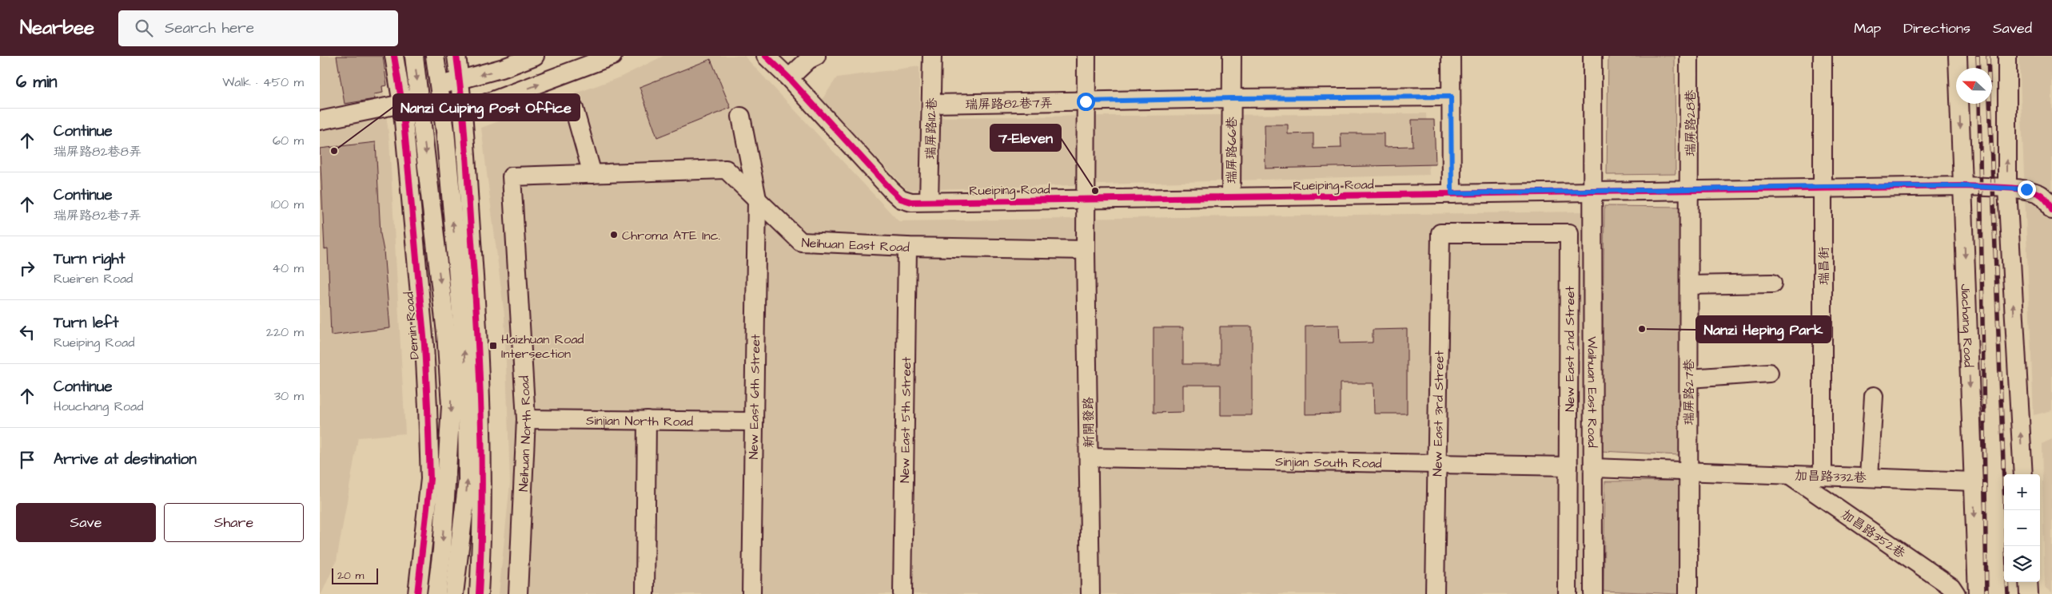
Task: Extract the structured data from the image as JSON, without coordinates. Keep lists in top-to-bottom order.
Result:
{
  "streets": {
    "street": [
      "瑞屏路82巷7弄",
      "瑞屏路28巷",
      "瑞屏路112巷",
      "瑞屏路66巷",
      "Rueiping Road",
      "Neihuan East Road",
      "瑞昌街",
      "Jiachang Road",
      "Demin Road",
      "New East 2nd Street",
      "瑞屏路27巷",
      "Waihuan East Road",
      "New East 6th Street",
      "New East 3rd Street",
      "Sinjian North Road",
      "New East 5th Street",
      "新開發路",
      "Neihuan North Road",
      "Sinjian South Road",
      "加昌路332巷",
      "加昌路352巷"
    ]
  },
  "crossings": [
    ["瑞屏路82巷7弄", "瑞屏路112巷"],
    ["瑞屏路82巷7弄", "瑞屏路66巷"],
    ["瑞屏路82巷7弄", "新開發路"],
    ["瑞屏路28巷", "Rueiping Road"],
    ["瑞屏路28巷", "瑞屏路27巷"],
    ["瑞屏路112巷", "Rueiping Road"],
    ["瑞屏路66巷", "Rueiping Road"],
    ["Rueiping Road", "瑞昌街"],
    ["Rueiping Road", "Jiachang Road"],
    ["Rueiping Road", "瑞屏路27巷"],
    ["Rueiping Road", "Waihuan East Road"],
    ["Rueiping Road", "新開發路"],
    ["Neihuan East Road", "New East 6th Street"],
    ["Neihuan East Road", "New East 5th Street"],
    ["Neihuan East Road", "新開發路"],
    ["Neihuan East Road", "Neihuan North Road"],
    ["瑞昌街", "加昌路332巷"],
    ["Jiachang Road", "加昌路332巷"],
    ["New East 2nd Street", "New East 3rd Street"],
    ["New East 2nd Street", "Sinjian South Road"],
    ["瑞屏路27巷", "加昌路332巷"],
    ["New East 6th Street", "Sinjian North Road"],
    ["New East 3rd Street", "Sinjian South Road"],
    ["Sinjian North Road", "Neihuan North Road"],
    ["新開發路", "Sinjian South Road"],
    ["加昌路332巷", "加昌路352巷"]
  ],
  "places": {
    "other": [
      "Nanzi Cuiping Post Office",
      "7-Eleven",
      "Chroma ATE Inc.",
      "Nanzi Heping Park"
    ],
    "transit": ["Haizhuan Road Intersection"]
  },
  "scale_bar": "20 m",
  "north": "left",
  "page": {
    "header": "Nearbee",
    "search": "Search here",
    "nav": ["Map", "Directions", "Saved"],
    "heading": ["6 min", "Walk · 450 m"],
    "list": [
      ["Continue", "瑞屏路82巷8弄", "60 m"],
      ["Continue", "瑞屏路82巷7弄", "100 m"],
      ["Turn right", "Rueiren Road", "40 m"],
      ["Turn left", "Rueiping Road", "220 m"],
      ["Continue", "Houchang Road", "30 m"],
      "Arrive at destination"
    ],
    "map_buttons": ["+", "−"],
    "buttons": ["Save", "Share"],
    "scale": "20 m"
  }
}
